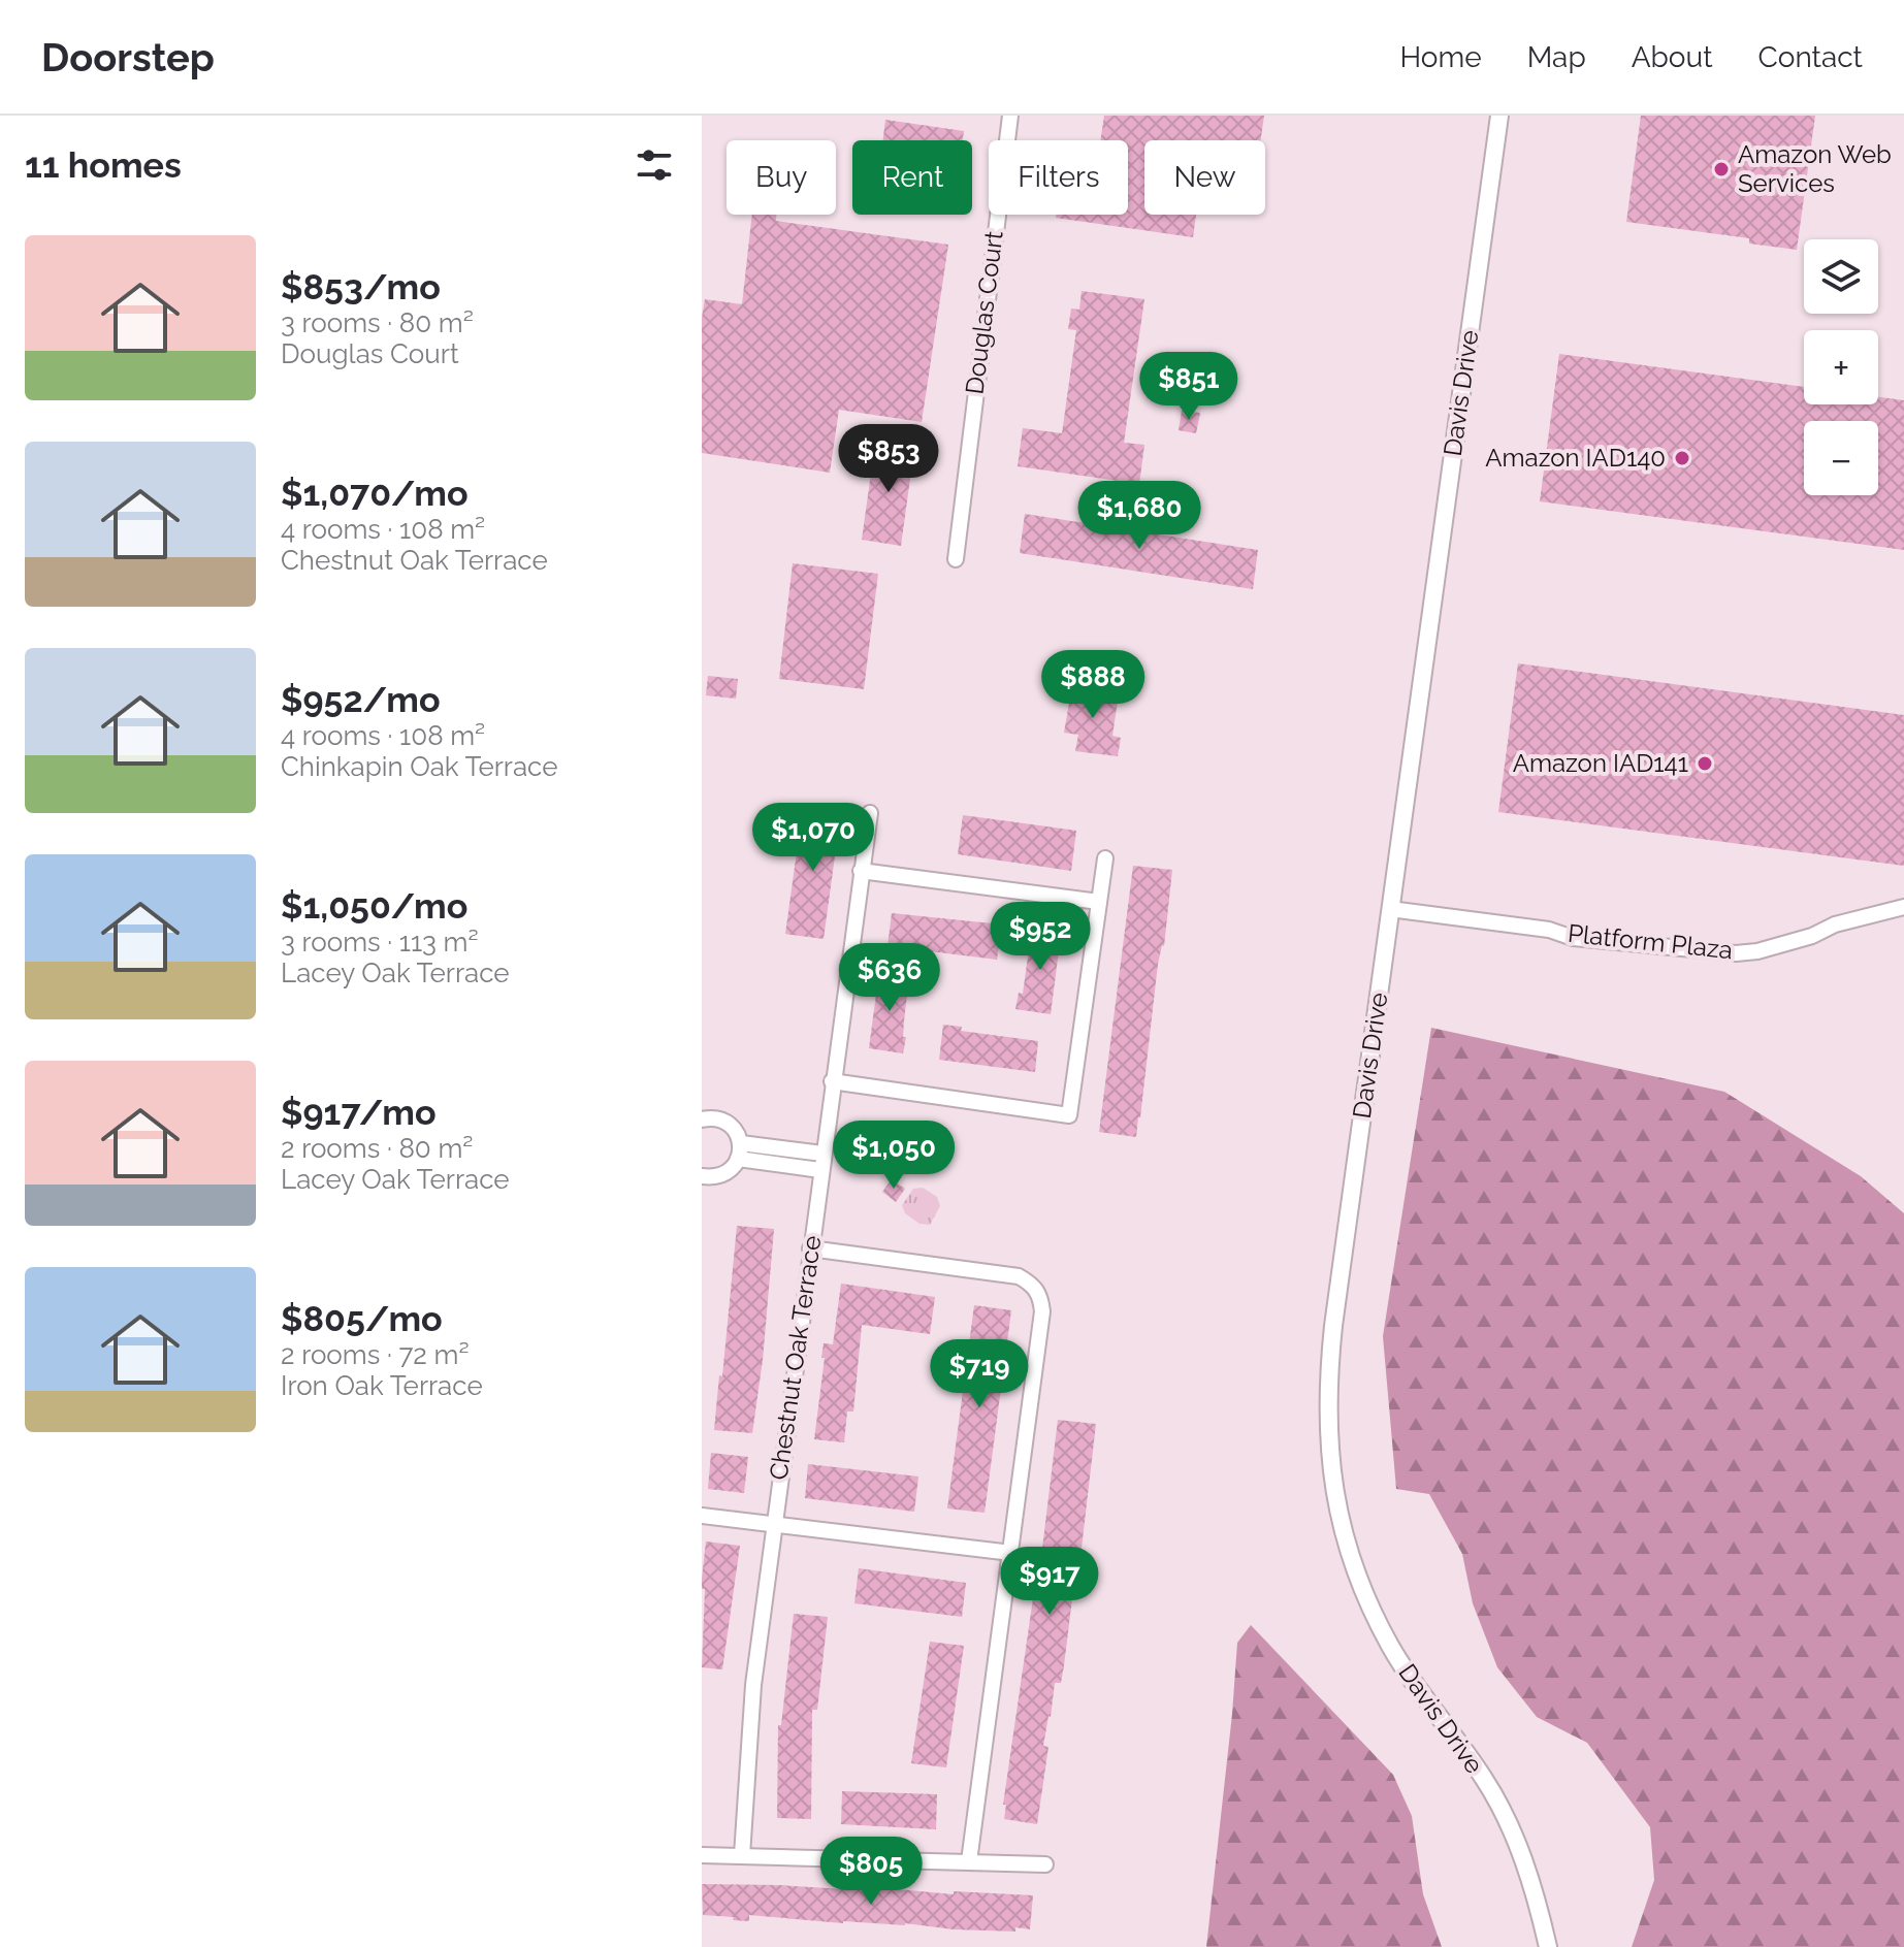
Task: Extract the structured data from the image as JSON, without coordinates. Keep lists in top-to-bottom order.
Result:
{
  "streets": {
    "street": [
      "Douglas Court",
      "Davis Drive",
      "Platform Plaza",
      "Chestnut Oak Terrace"
    ]
  },
  "crossings": [
    ["Davis Drive", "Platform Plaza"]
  ],
  "places": ["Amazon Web Services", "Amazon IAD140", "Amazon IAD141"],
  "page": {
    "header": "Doorstep",
    "nav": [
      "Home",
      "Map",
      "About",
      "Contact"
    ],
    "heading": "11 homes",
    "chip": [
      "Buy",
      "Rent",
      "Filters",
      "New"
    ],
    "list": [
      {
        "name": "$853/mo",
        "note": "3 rooms · 80 m² · Douglas Court"
      },
      {
        "name": "$1,070/mo",
        "note": "4 rooms · 108 m² · Chestnut Oak Terrace"
      },
      {
        "name": "$952/mo",
        "note": "4 rooms · 108 m² · Chinkapin Oak Terrace"
      },
      {
        "name": "$1,050/mo",
        "note": "3 rooms · 113 m² · Lacey Oak Terrace"
      },
      {
        "name": "$917/mo",
        "note": "2 rooms · 80 m² · Lacey Oak Terrace"
      },
      {
        "name": "$805/mo",
        "note": "2 rooms · 72 m² · Iron Oak Terrace"
      }
    ],
    "map_buttons": ["+", "−"],
    "price": [
      "$851",
      "$853",
      "$1,680",
      "$888",
      "$1,070",
      "$952",
      "$636",
      "$1,050",
      "$719",
      "$917",
      "$805"
    ]
  }
}
